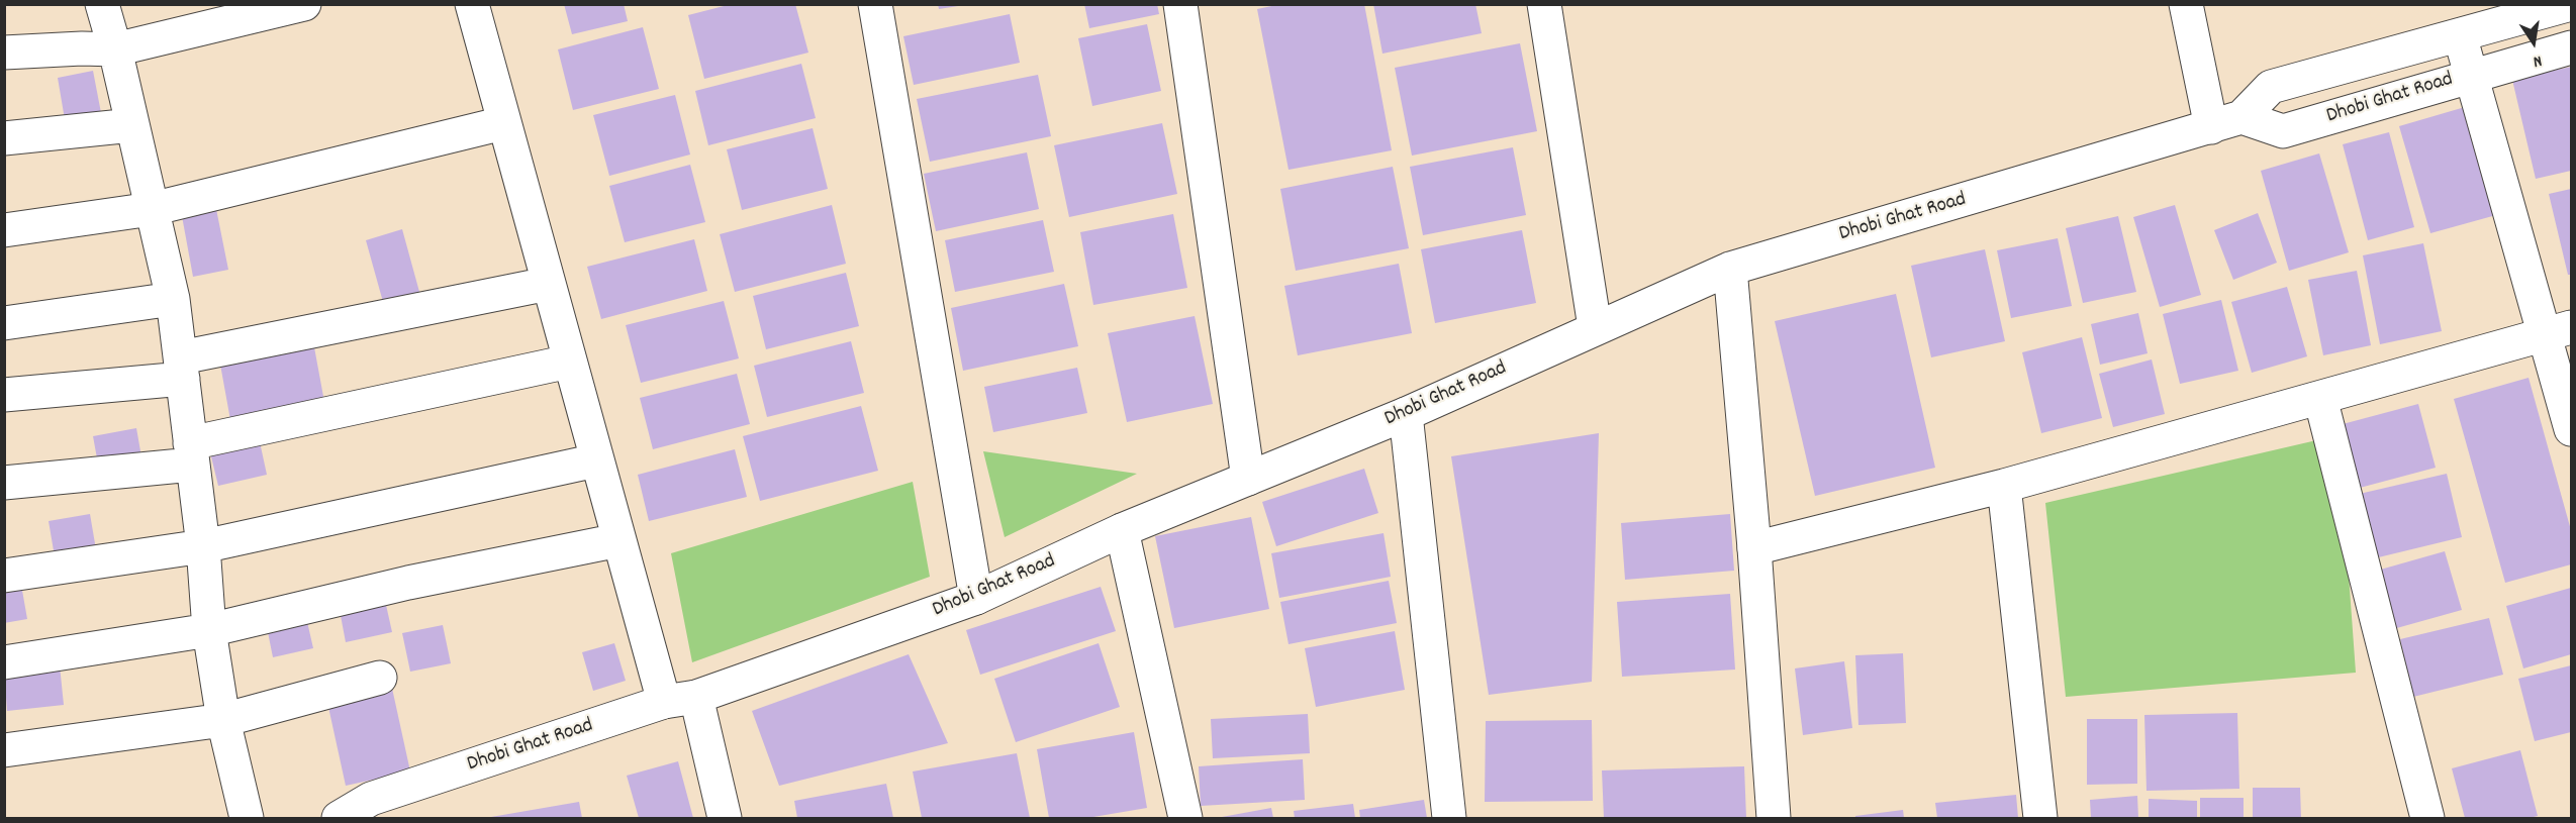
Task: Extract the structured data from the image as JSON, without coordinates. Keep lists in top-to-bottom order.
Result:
{
  "streets": {
    "street": ["Dhobi Ghat Road"]
  },
  "north": "bottom"
}
